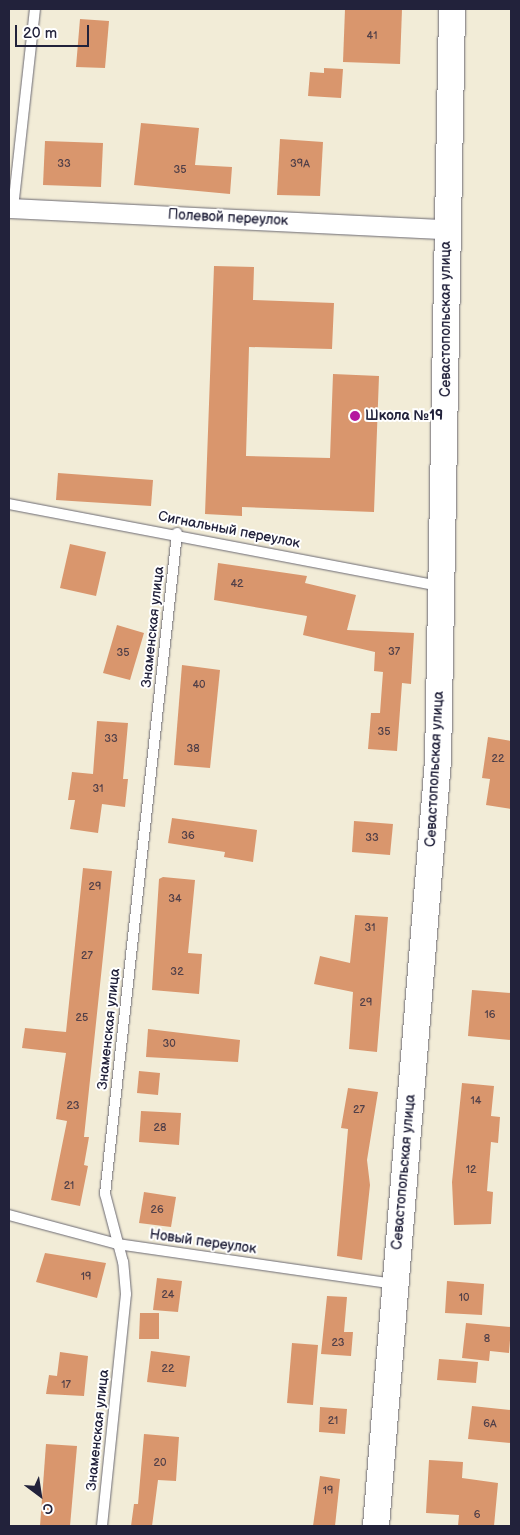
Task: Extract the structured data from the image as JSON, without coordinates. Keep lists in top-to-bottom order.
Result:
{
  "streets": {
    "street": ["Полевой переулок", "Севастопольская улица"],
    "lane": ["Сигнальный переулок", "Знаменская улица", "Новый переулок"]
  },
  "crossings": [
    ["Полевой переулок", "Севастопольская улица"],
    ["Севастопольская улица", "Сигнальный переулок"],
    ["Севастопольская улица", "Новый переулок"],
    ["Сигнальный переулок", "Знаменская улица"],
    ["Знаменская улица", "Новый переулок"]
  ],
  "places": ["Школа №19"],
  "house_numbers": [
    "41",
    "33",
    "39А",
    "35",
    "42",
    "37",
    "35",
    "40",
    "35",
    "33",
    "38",
    "22",
    "31",
    "36",
    "33",
    "29",
    "34",
    "31",
    "27",
    "32",
    "29",
    "16",
    "25",
    "30",
    "14",
    "23",
    "27",
    "28",
    "12",
    "21",
    "26",
    "19",
    "24",
    "10",
    "8",
    "23",
    "22",
    "17",
    "21",
    "6А",
    "20",
    "19",
    "6"
  ],
  "scale_bar": "20 m",
  "north": "bottom right"
}
